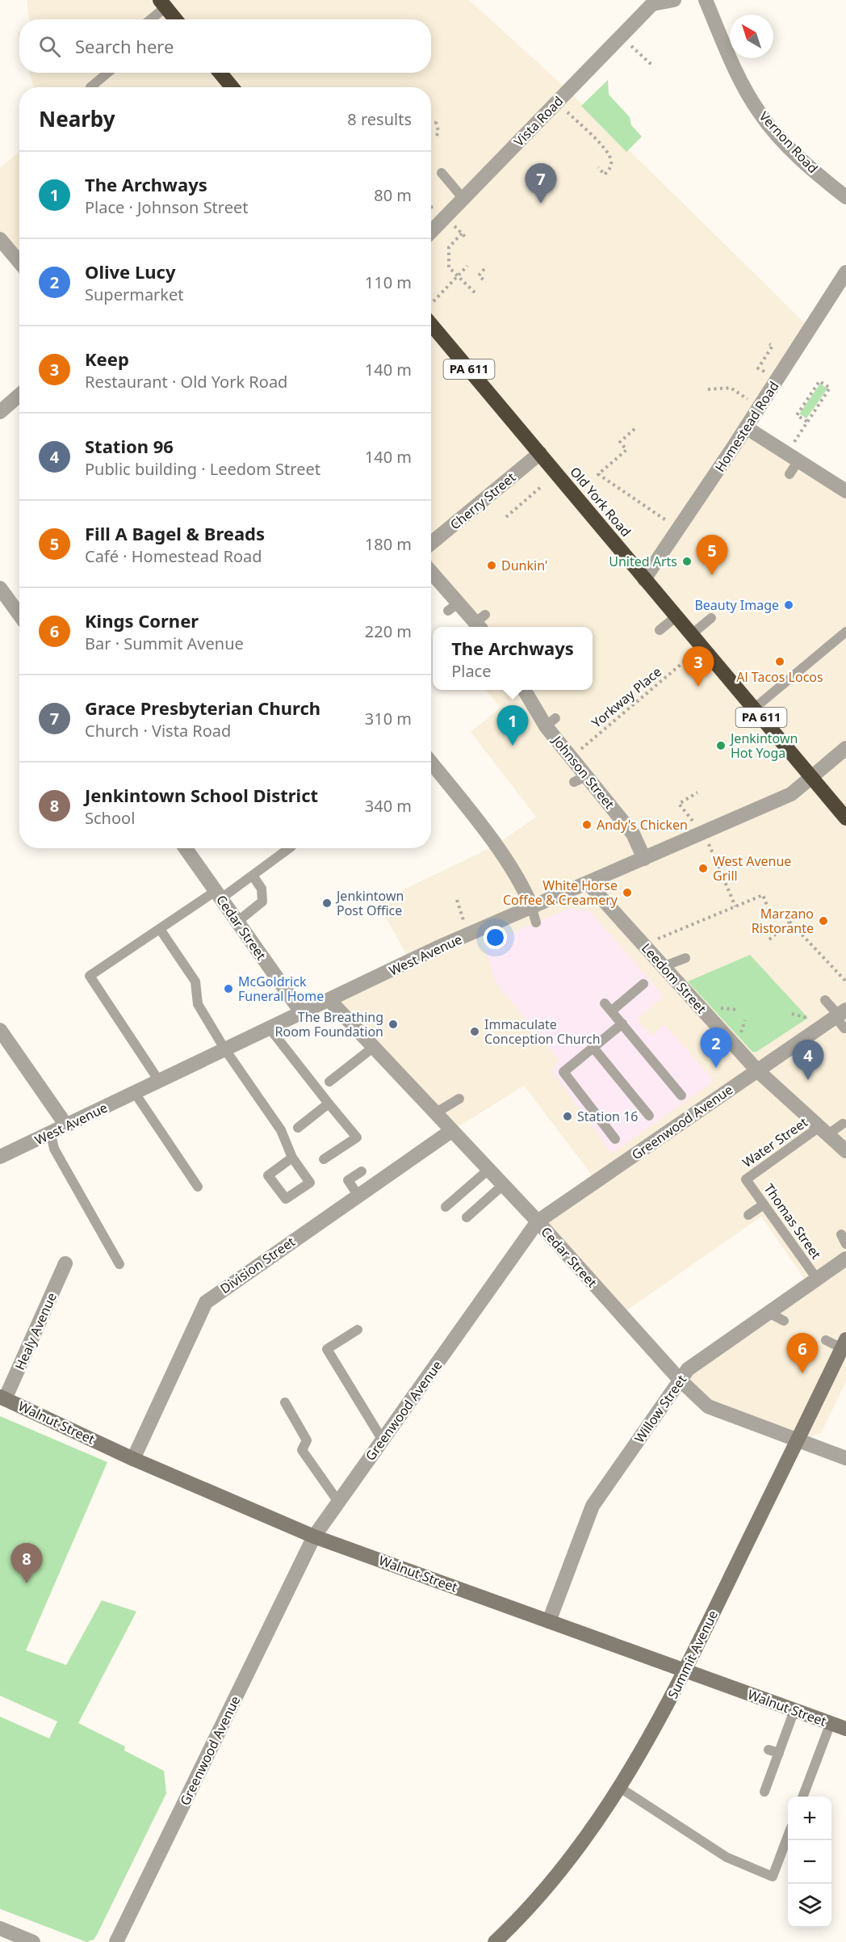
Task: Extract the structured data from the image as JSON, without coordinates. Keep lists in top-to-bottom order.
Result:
{
  "streets": {
    "highway": ["PA 611", "Old York Road"],
    "street": [
      "Vista Road",
      "Vernon Road",
      "Homestead Road",
      "Cherry Street",
      "Johnson Street",
      "Cedar Street",
      "West Avenue",
      "Leedom Street",
      "Greenwood Avenue",
      "Division Street",
      "Healy Avenue",
      "Willow Street",
      "Walnut Street",
      "Summit Avenue"
    ],
    "lane": ["Water Street", "Thomas Street"],
    "path": ["Yorkway Place"]
  },
  "crossings": [
    ["Homestead Road", "Old York Road"],
    ["Cherry Street", "Old York Road"],
    ["Old York Road", "West Avenue"],
    ["Johnson Street", "West Avenue"],
    ["Cedar Street", "West Avenue"],
    ["Cedar Street", "Greenwood Avenue"],
    ["Cedar Street", "Division Street"],
    ["Cedar Street", "Willow Street"],
    ["Cedar Street", "Summit Avenue"],
    ["West Avenue", "Leedom Street"],
    ["Leedom Street", "Greenwood Avenue"],
    ["Leedom Street", "Water Street"],
    ["Greenwood Avenue", "Walnut Street"],
    ["Water Street", "Thomas Street"],
    ["Thomas Street", "Willow Street"],
    ["Division Street", "Walnut Street"],
    ["Healy Avenue", "Walnut Street"],
    ["Willow Street", "Walnut Street"],
    ["Walnut Street", "Summit Avenue"]
  ],
  "places": [
    "United Arts",
    "Dunkin'",
    "Beauty Image",
    "Al Tacos Locos",
    "Jenkintown Hot Yoga",
    "Andy's Chicken",
    "West Avenue Grill",
    "White Horse Coffee & Creamery",
    "Jenkintown Post Office",
    "Marzano Ristorante",
    "McGoldrick Funeral Home",
    "The Breathing Room Foundation",
    "Immaculate Conception Church",
    "Station 16"
  ],
  "north": "top left",
  "page": {
    "search": "Search here",
    "heading": ["Nearby", "8 results"],
    "list": [
      {
        "mark": "1",
        "name": "The Archways",
        "note": "Place · Johnson Street",
        "value": "80 m"
      },
      {
        "mark": "2",
        "name": "Olive Lucy",
        "note": "Supermarket",
        "value": "110 m"
      },
      {
        "mark": "3",
        "name": "Keep",
        "note": "Restaurant · Old York Road",
        "value": "140 m"
      },
      {
        "mark": "4",
        "name": "Station 96",
        "note": "Public building · Leedom Street",
        "value": "140 m"
      },
      {
        "mark": "5",
        "name": "Fill A Bagel & Breads",
        "note": "Café · Homestead Road",
        "value": "180 m"
      },
      {
        "mark": "6",
        "name": "Kings Corner",
        "note": "Bar · Summit Avenue",
        "value": "220 m"
      },
      {
        "mark": "7",
        "name": "Grace Presbyterian Church",
        "note": "Church · Vista Road",
        "value": "310 m"
      },
      {
        "mark": "8",
        "name": "Jenkintown School District",
        "note": "School",
        "value": "340 m"
      }
    ],
    "pins": [
      "7",
      "5",
      "3",
      "1",
      "2",
      "4",
      "6",
      "8"
    ],
    "popup": ["The Archways", "Place"],
    "map_buttons": ["+", "−"]
  }
}
